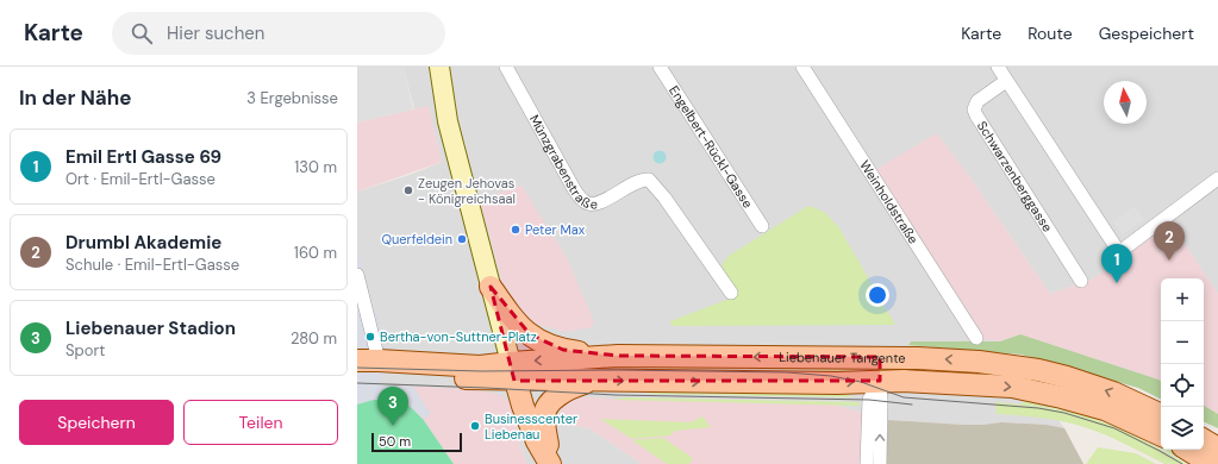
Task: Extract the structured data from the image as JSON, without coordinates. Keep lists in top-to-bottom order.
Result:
{
  "streets": {
    "main road": ["Liebenauer Tangente"],
    "street": [
      "Engelbert-Rückl-Gasse",
      "Münzgrabenstraße",
      "Schwarzenberggasse",
      "Weinholdstraße"
    ]
  },
  "places": [
    "Zeugen Jehovas - Königreichsaal",
    "Peter Max",
    "Querfeldein",
    "Bertha-von-Suttner-Platz",
    "Businesscenter Liebenau"
  ],
  "scale_bar": "50 m",
  "north": "top",
  "page": {
    "header": "Karte",
    "search": "Hier suchen",
    "nav": ["Karte", "Route", "Gespeichert"],
    "heading": ["In der Nähe", "3 Ergebnisse"],
    "list": [
      {
        "mark": "1",
        "name": "Emil Ertl Gasse 69",
        "note": "Ort · Emil-Ertl-Gasse",
        "value": "130 m"
      },
      {
        "mark": "2",
        "name": "Drumbl Akademie",
        "note": "Schule · Emil-Ertl-Gasse",
        "value": "160 m"
      },
      {
        "mark": "3",
        "name": "Liebenauer Stadion",
        "note": "Sport",
        "value": "280 m"
      }
    ],
    "pins": ["2", "1", "3"],
    "map_buttons": ["+", "−"],
    "buttons": ["Speichern", "Teilen"],
    "scale": "50 m"
  }
}
